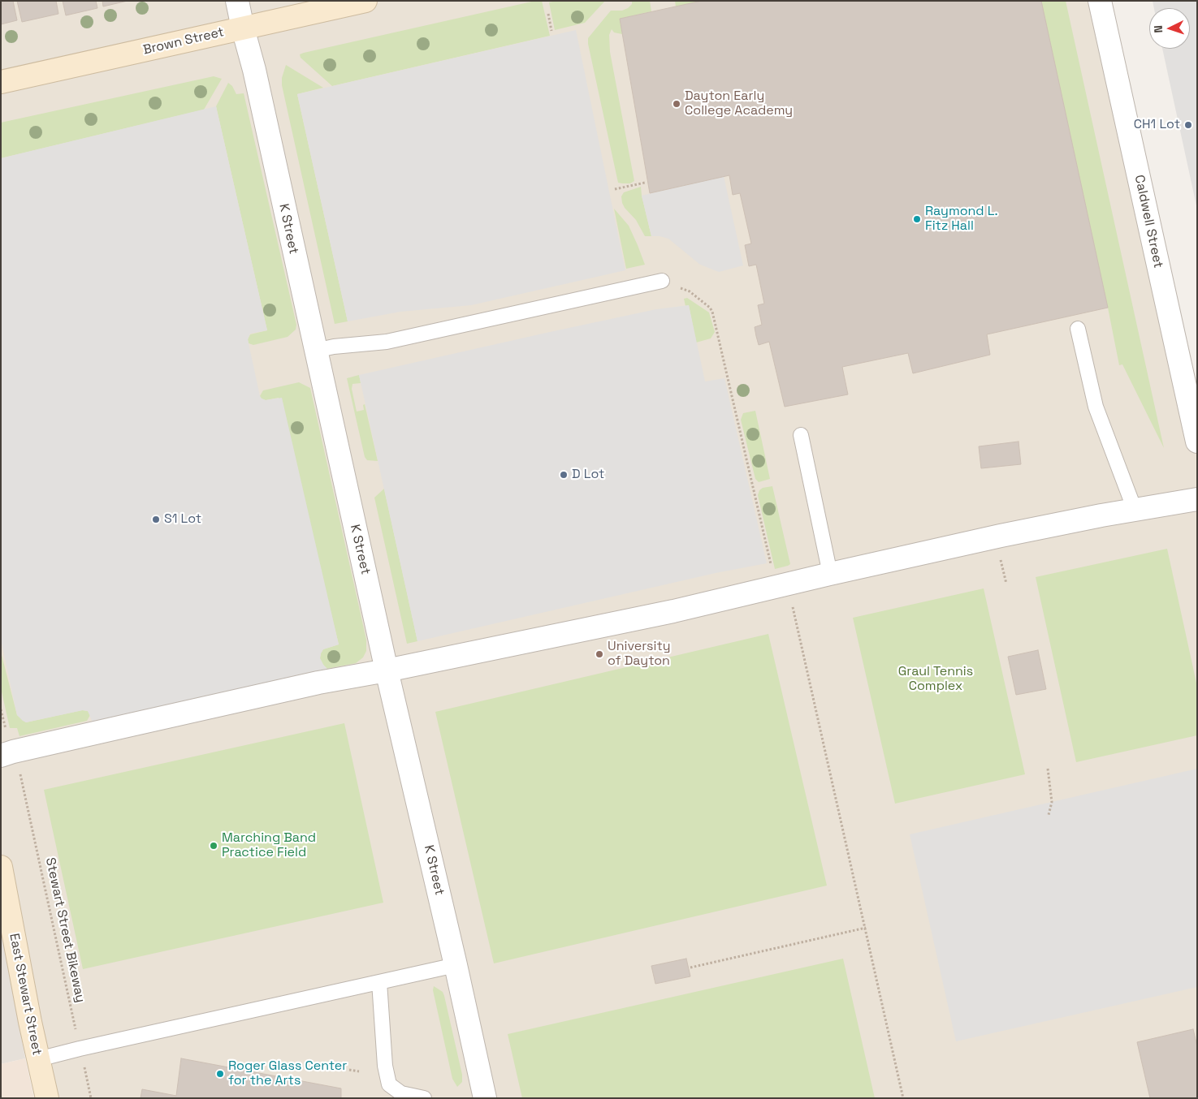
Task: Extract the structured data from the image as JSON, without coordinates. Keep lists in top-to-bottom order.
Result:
{
  "streets": {
    "street": [
      "Brown Street",
      "Caldwell Street",
      "K Street",
      "East Stewart Street"
    ],
    "path": ["Stewart Street Bikeway"]
  },
  "crossings": [
    ["Brown Street", "K Street"]
  ],
  "parks": ["Graul Tennis Complex"],
  "places": [
    "Dayton Early College Academy",
    "CH1 Lot",
    "Raymond L. Fitz Hall",
    "D Lot",
    "S1 Lot",
    "University of Dayton",
    "Marching Band Practice Field",
    "Roger Glass Center for the Arts"
  ],
  "north": "left"
}
